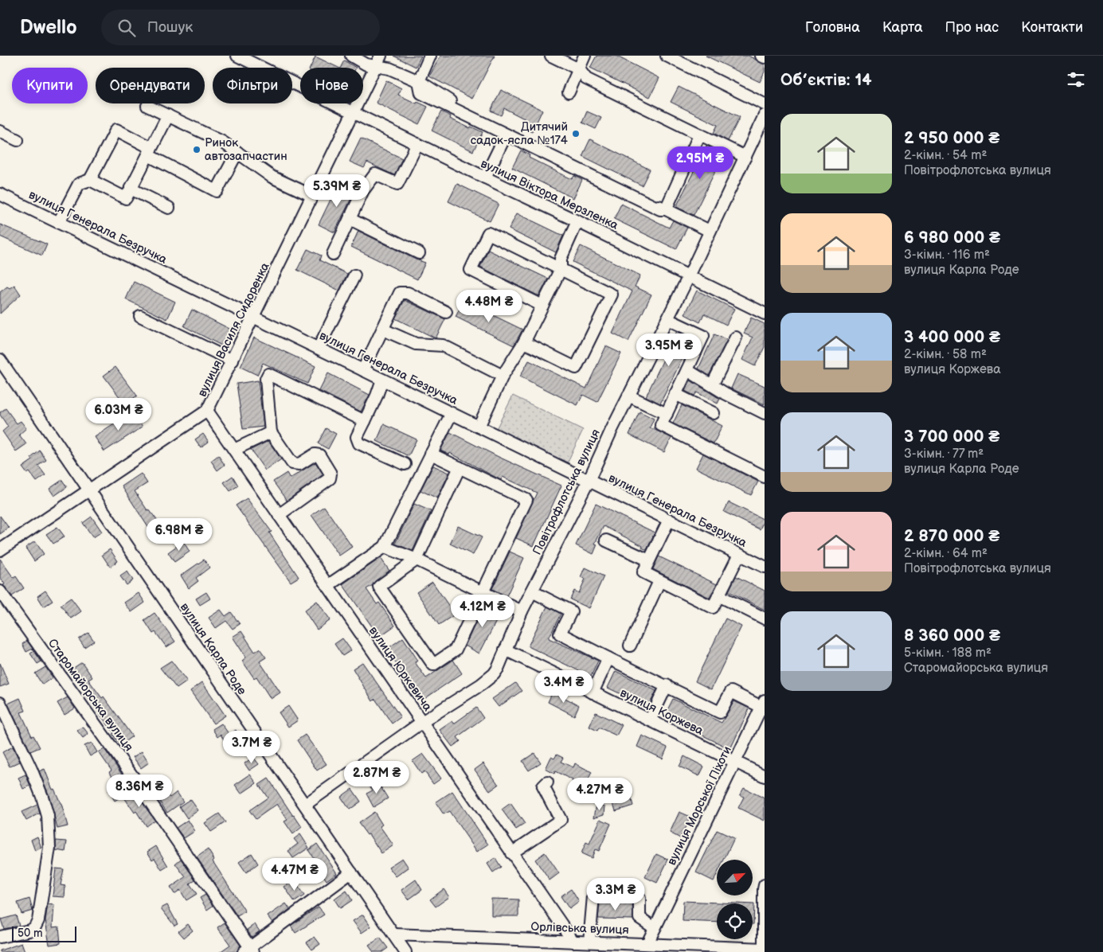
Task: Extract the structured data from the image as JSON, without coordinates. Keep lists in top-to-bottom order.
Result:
{
  "streets": {
    "street": [
      "вулиця Віктора Мерзленка",
      "вулиця Генерала Безручка",
      "вулиця Василя Сидоренка",
      "Повітрофлотська вулиця",
      "вулиця Карла Роде",
      "вулиця Юркевича",
      "Старомайорська вулиця",
      "вулиця Коржева",
      "вулиця Морської Піхоти",
      "Орлівська вулиця"
    ]
  },
  "crossings": [
    ["вулиця Віктора Мерзленка", "вулиця Василя Сидоренка"],
    ["вулиця Віктора Мерзленка", "Повітрофлотська вулиця"],
    ["вулиця Генерала Безручка", "вулиця Василя Сидоренка"],
    ["вулиця Генерала Безручка", "Повітрофлотська вулиця"],
    ["вулиця Василя Сидоренка", "вулиця Карла Роде"],
    ["вулиця Василя Сидоренка", "вулиця Юркевича"],
    ["Повітрофлотська вулиця", "вулиця Карла Роде"],
    ["Повітрофлотська вулиця", "вулиця Юркевича"],
    ["Повітрофлотська вулиця", "вулиця Коржева"],
    ["вулиця Карла Роде", "Орлівська вулиця"],
    ["вулиця Юркевича", "Орлівська вулиця"],
    ["вулиця Коржева", "вулиця Морської Піхоти"],
    ["вулиця Морської Піхоти", "Орлівська вулиця"]
  ],
  "places": ["Дитячий садок-ясла №174", "Ринок автозапчастин"],
  "scale_bar": "50 m",
  "north": "top right",
  "page": {
    "header": "Dwello",
    "search": "Пошук",
    "nav": [
      "Головна",
      "Карта",
      "Про нас",
      "Контакти"
    ],
    "heading": "Об’єктів: 14",
    "chip": [
      "Купити",
      "Орендувати",
      "Фільтри",
      "Нове"
    ],
    "list": [
      {
        "name": "2 950 000 ₴",
        "note": "2-кімн. · 54 m² · Повітрофлотська вулиця"
      },
      {
        "name": "6 980 000 ₴",
        "note": "3-кімн. · 116 m² · вулиця Карла Роде"
      },
      {
        "name": "3 400 000 ₴",
        "note": "2-кімн. · 58 m² · вулиця Коржева"
      },
      {
        "name": "3 700 000 ₴",
        "note": "3-кімн. · 77 m² · вулиця Карла Роде"
      },
      {
        "name": "2 870 000 ₴",
        "note": "2-кімн. · 64 m² · Повітрофлотська вулиця"
      },
      {
        "name": "8 360 000 ₴",
        "note": "5-кімн. · 188 m² · Старомайорська вулиця"
      }
    ],
    "price": [
      "2.95M ₴",
      "5.39M ₴",
      "4.48M ₴",
      "3.95M ₴",
      "6.03M ₴",
      "6.98M ₴",
      "4.12M ₴",
      "3.4M ₴",
      "3.7M ₴",
      "2.87M ₴",
      "8.36M ₴",
      "4.27M ₴",
      "4.47M ₴",
      "3.3M ₴"
    ],
    "scale": "50 m"
  }
}
